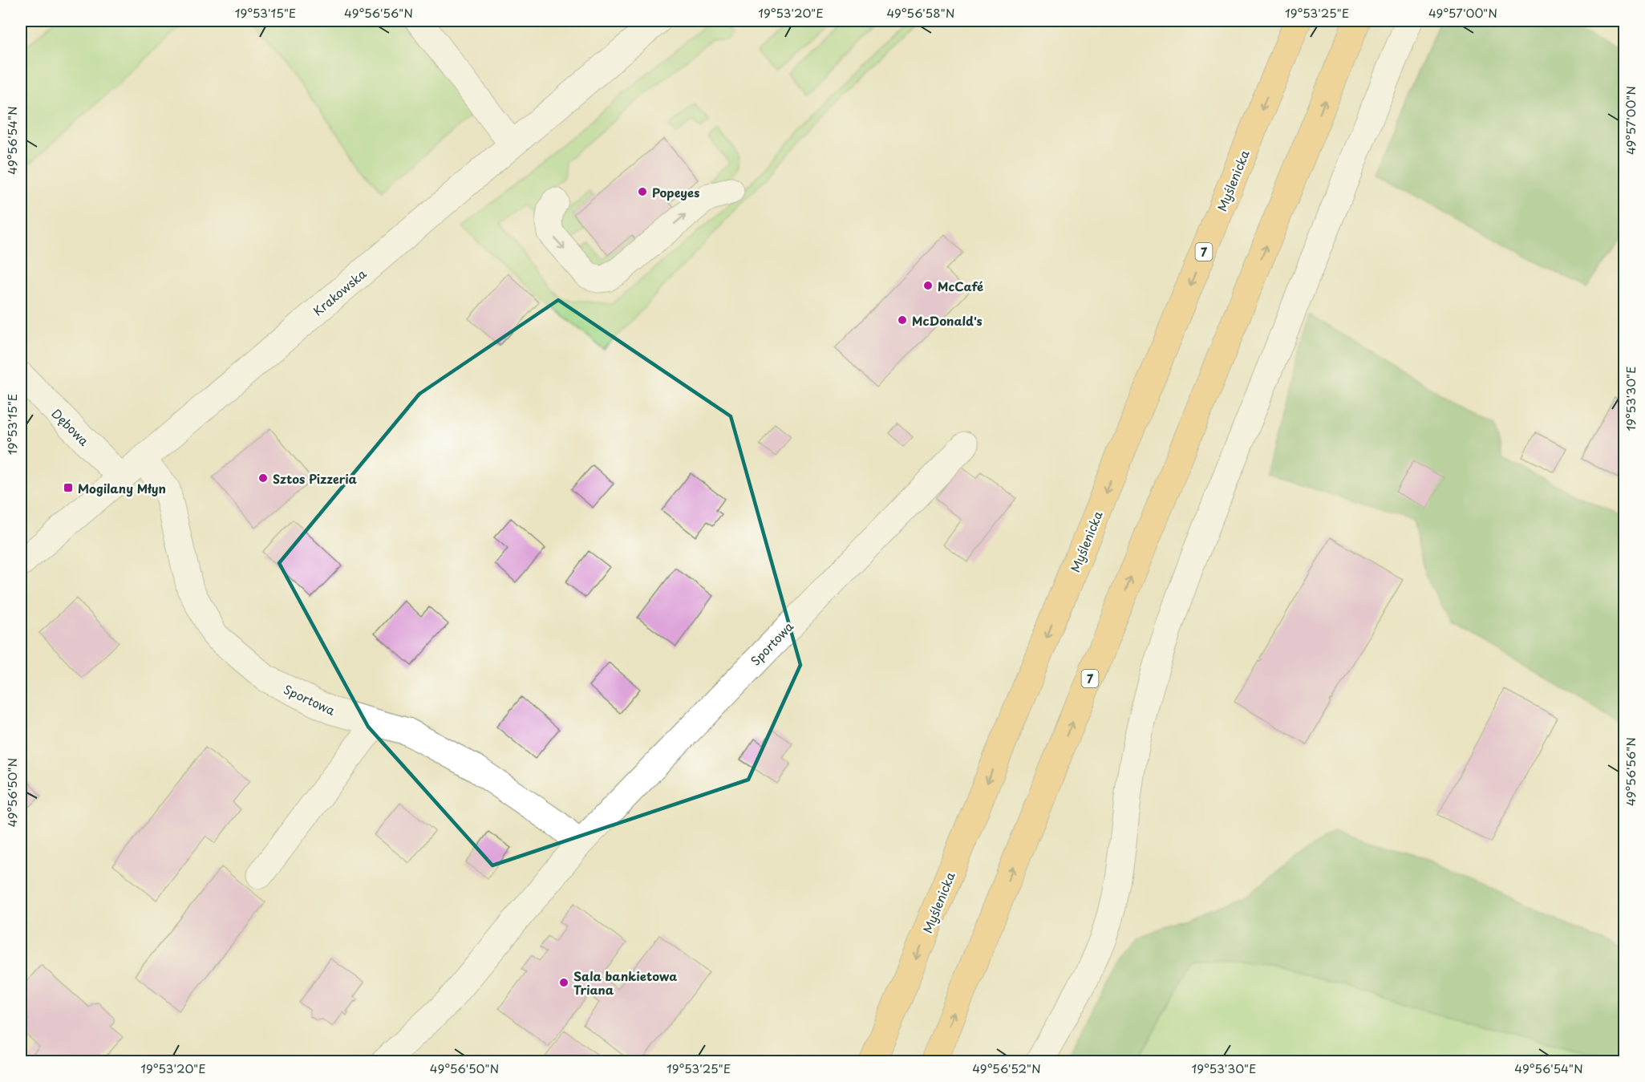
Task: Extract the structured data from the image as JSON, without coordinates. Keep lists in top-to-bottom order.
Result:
{
  "streets": {
    "highway": ["Myślenicka", "7"],
    "street": ["Krakowska", "Dębowa", "Sportowa"]
  },
  "crossings": [
    ["Krakowska", "Dębowa"],
    ["Krakowska", "Sportowa"]
  ],
  "places": {
    "other": [
      "Popeyes",
      "McCafé",
      "McDonald's",
      "Sztos Pizzeria",
      "Sala bankietowa Triana"
    ],
    "transit": ["Mogilany Młyn"]
  },
  "coordinates": [
    "19°53'15\"E",
    "49°56'56\"N",
    "19°53'20\"E",
    "49°56'58\"N",
    "19°53'25\"E",
    "49°57'00\"N",
    "49°56'54\"N",
    "19°53'30\"E",
    "49°56'50\"N",
    "49°56'52\"N"
  ]
}
